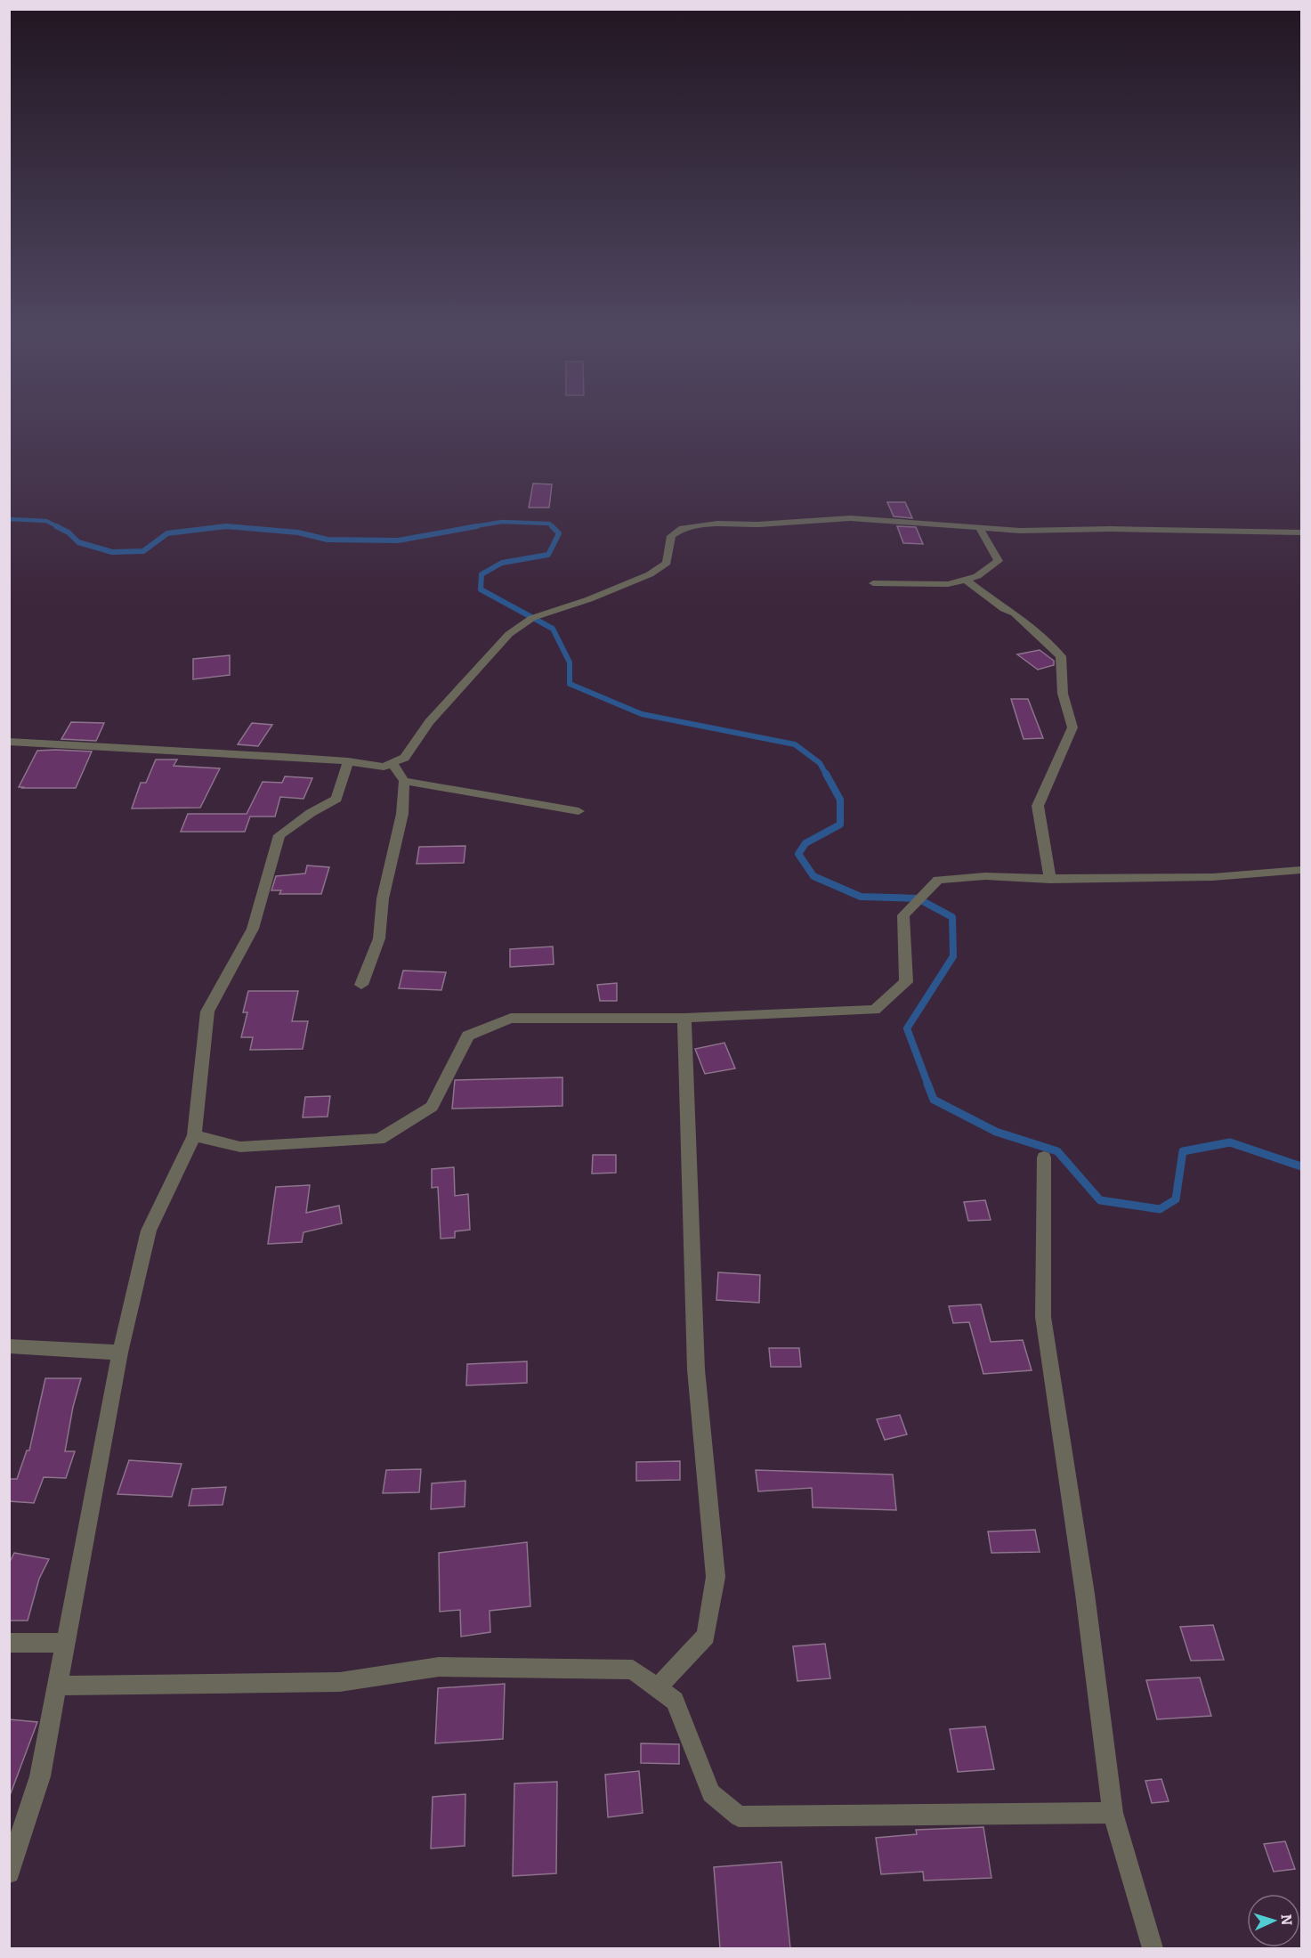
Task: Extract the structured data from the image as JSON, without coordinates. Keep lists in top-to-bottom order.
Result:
{
  "north": "right"
}
